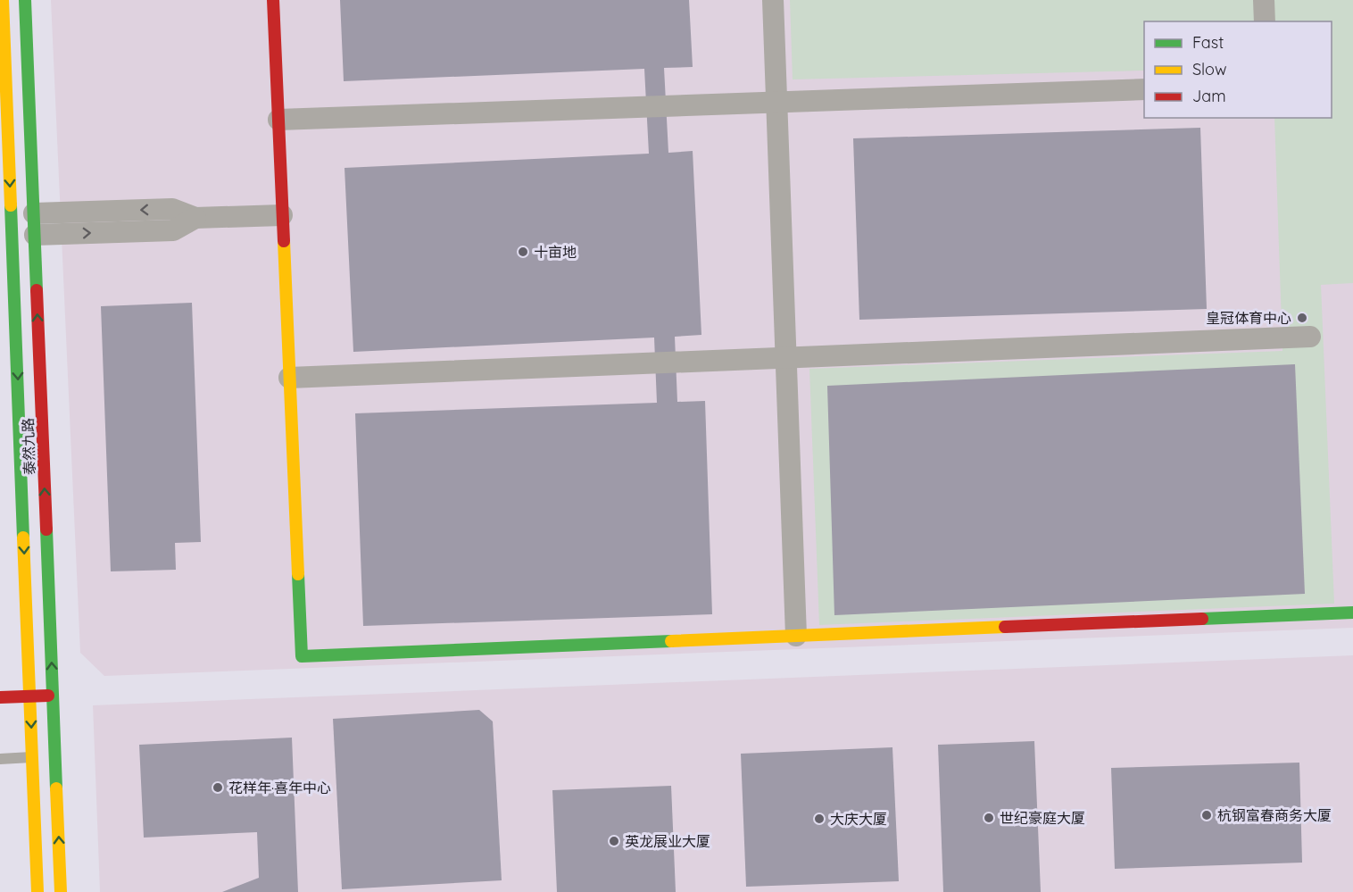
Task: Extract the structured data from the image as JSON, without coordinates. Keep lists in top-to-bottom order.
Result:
{
  "streets": {
    "street": ["泰然九路"]
  },
  "places": [
    "十亩地",
    "皇冠体育中心",
    "花样年·喜年中心",
    "杭钢富春商务大厦",
    "世纪豪庭大厦",
    "大庆大厦",
    "英龙展业大厦"
  ],
  "legend": ["Fast", "Slow", "Jam"]
}
